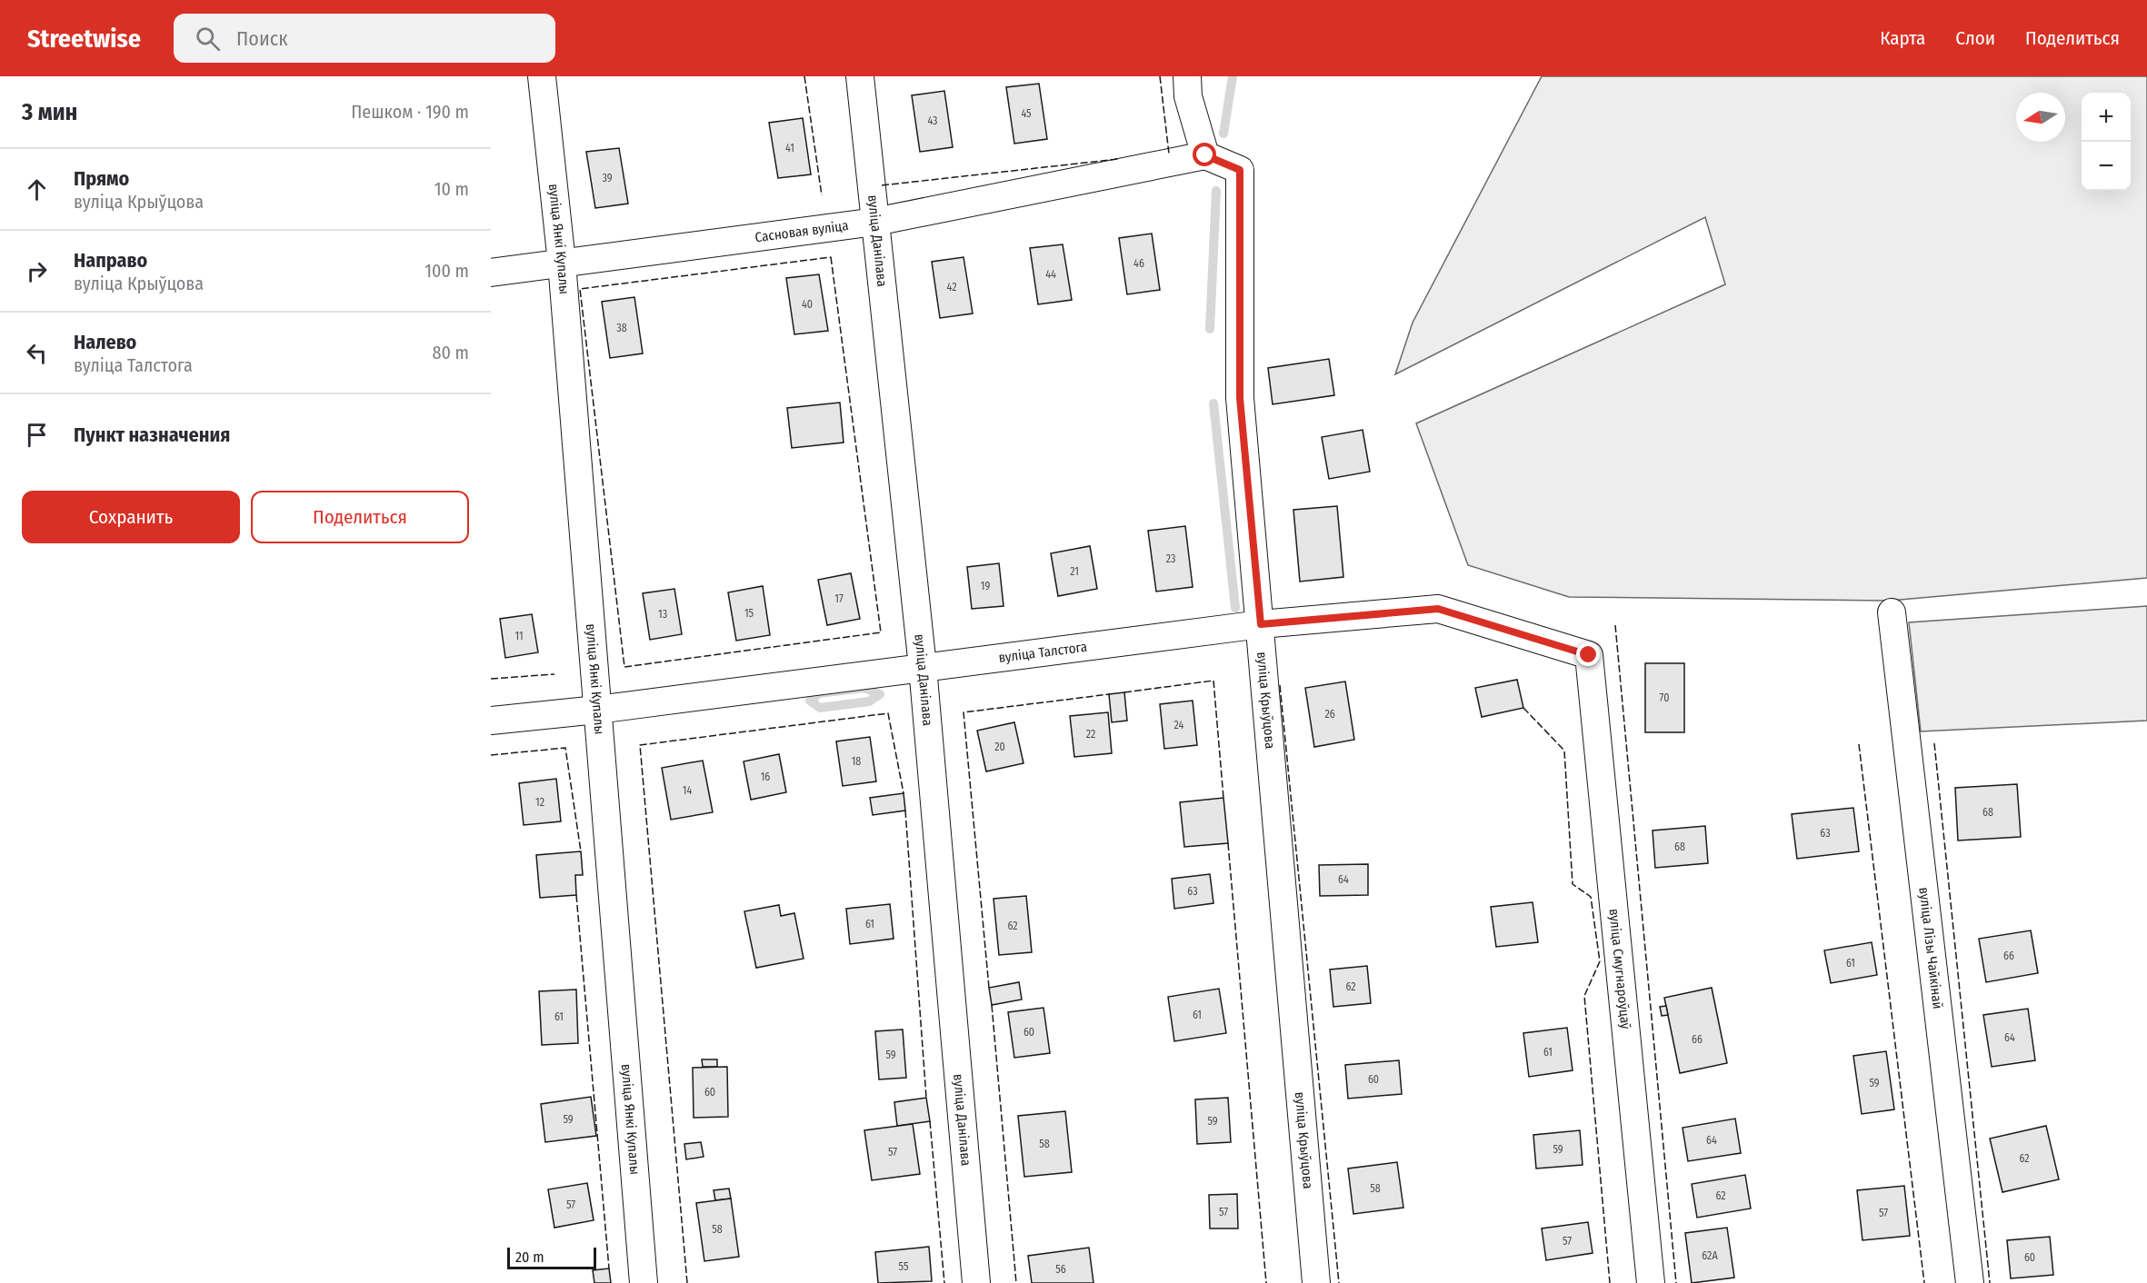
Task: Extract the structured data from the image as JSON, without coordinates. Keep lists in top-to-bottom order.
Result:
{
  "streets": {
    "street": [
      "Сасновая вуліца",
      "вуліца Янкі Купалы",
      "вуліца Данілава",
      "вуліца Талстога",
      "вуліца Крыўцова",
      "вуліца Лізы Чайкінай",
      "вуліца Смугнароўцаў"
    ]
  },
  "crossings": [
    ["Сасновая вуліца", "вуліца Янкі Купалы"],
    ["Сасновая вуліца", "вуліца Данілава"],
    ["Сасновая вуліца", "вуліца Крыўцова"],
    ["вуліца Янкі Купалы", "вуліца Талстога"],
    ["вуліца Данілава", "вуліца Талстога"],
    ["вуліца Талстога", "вуліца Крыўцова"],
    ["вуліца Талстога", "вуліца Смугнароўцаў"]
  ],
  "house_numbers": [
    "45",
    "43",
    "41",
    "39",
    "46",
    "44",
    "42",
    "40",
    "38",
    "23",
    "21",
    "19",
    "17",
    "15",
    "13",
    "11",
    "70",
    "26",
    "24",
    "22",
    "20",
    "18",
    "16",
    "14",
    "12",
    "68",
    "63",
    "68",
    "64",
    "63",
    "61",
    "62",
    "66",
    "61",
    "62",
    "61",
    "61",
    "60",
    "64",
    "66",
    "61",
    "59",
    "60",
    "59",
    "60",
    "59",
    "59",
    "64",
    "58",
    "59",
    "57",
    "62",
    "58",
    "62",
    "57",
    "57",
    "57",
    "58",
    "57",
    "62А",
    "60",
    "55",
    "56"
  ],
  "scale_bar": "20 m",
  "north": "left",
  "page": {
    "header": "Streetwise",
    "search": "Поиск",
    "nav": ["Карта", "Слои", "Поделиться"],
    "heading": ["3 мин", "Пешком · 190 m"],
    "map_buttons": ["+", "−"],
    "list": [
      ["Прямо", "вуліца Крыўцова", "10 m"],
      ["Направо", "вуліца Крыўцова", "100 m"],
      ["Налево", "вуліца Талстога", "80 m"],
      "Пункт назначения"
    ],
    "buttons": ["Сохранить", "Поделиться"],
    "scale": "20 m"
  }
}
